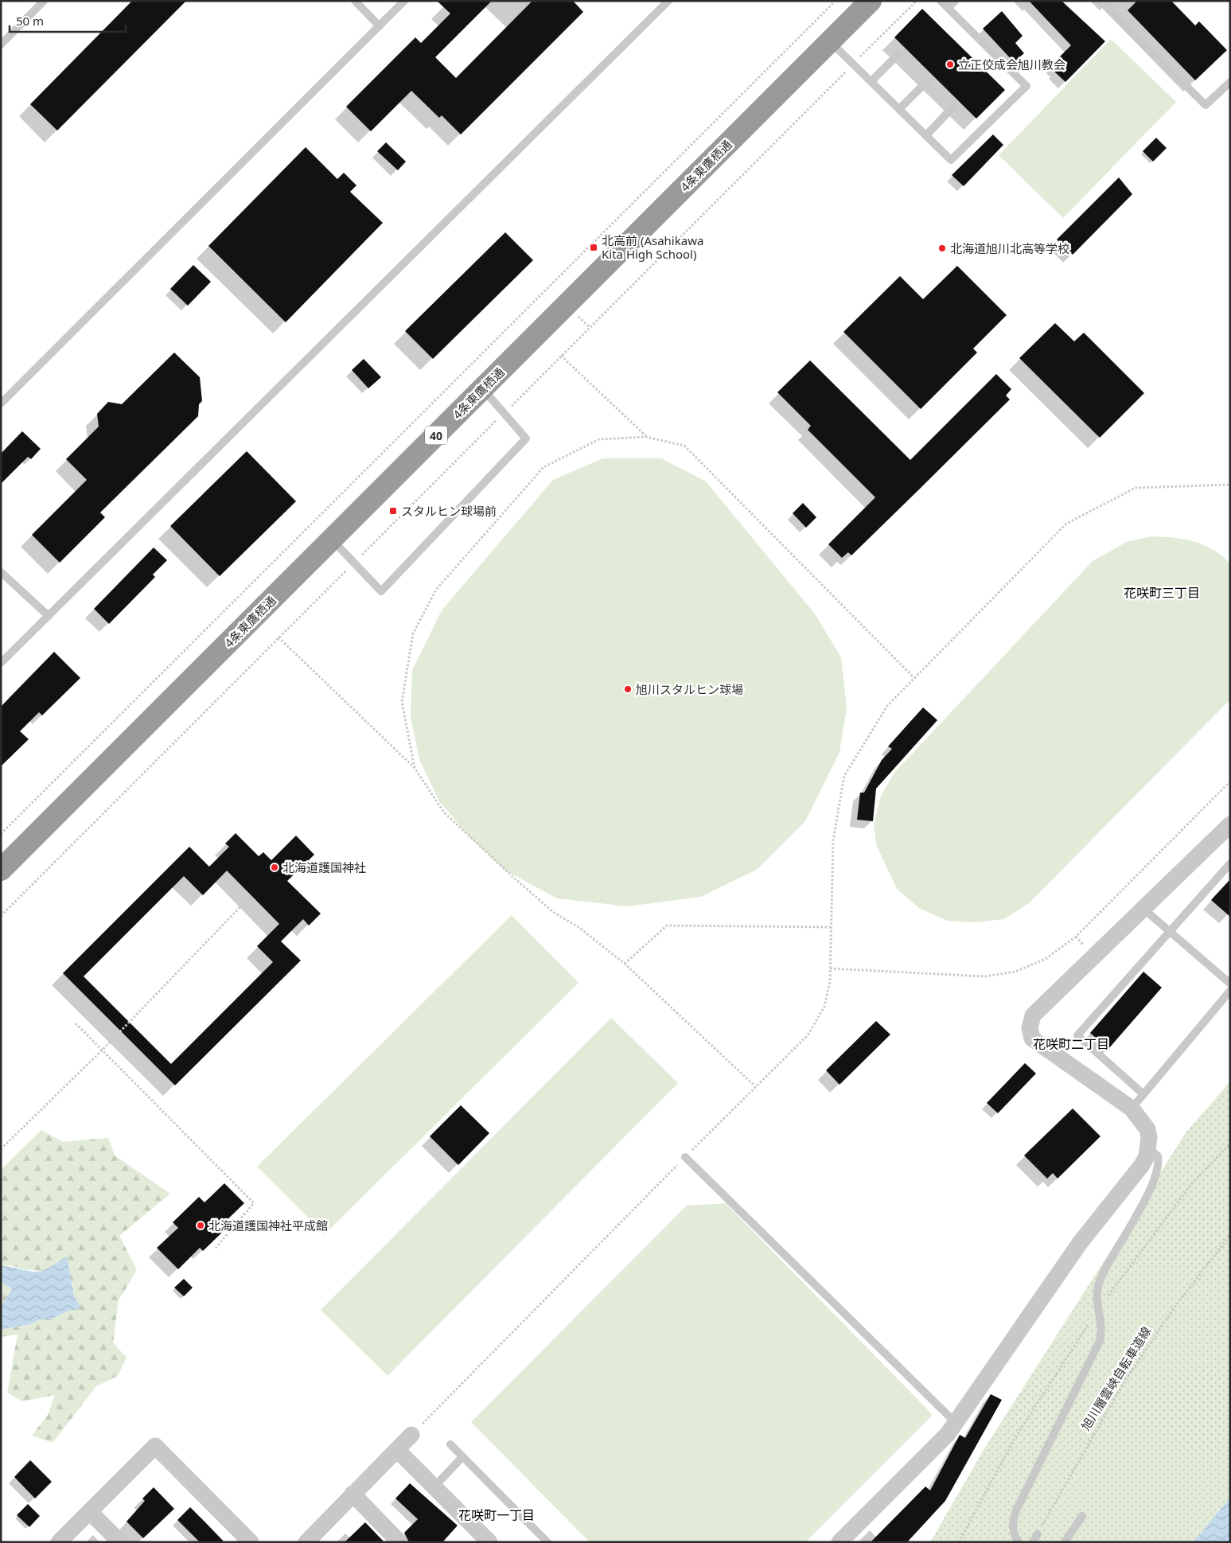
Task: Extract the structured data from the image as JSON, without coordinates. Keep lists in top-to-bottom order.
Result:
{
  "streets": {
    "highway": ["4条東鷹栖通", "40"],
    "path": ["旭川層雲峡自転車道線"]
  },
  "districts": ["花咲町三丁目", "花咲町二丁目", "花咲町一丁目"],
  "places": {
    "other": [
      "立正佼成会旭川教会",
      "北海道旭川北高等学校",
      "旭川スタルヒン球場",
      "北海道護国神社",
      "北海道護国神社平成館"
    ],
    "transit": ["北高前 (Asahikawa Kita High School)", "スタルヒン球場前"]
  },
  "scale_bar": "50 m"
}
